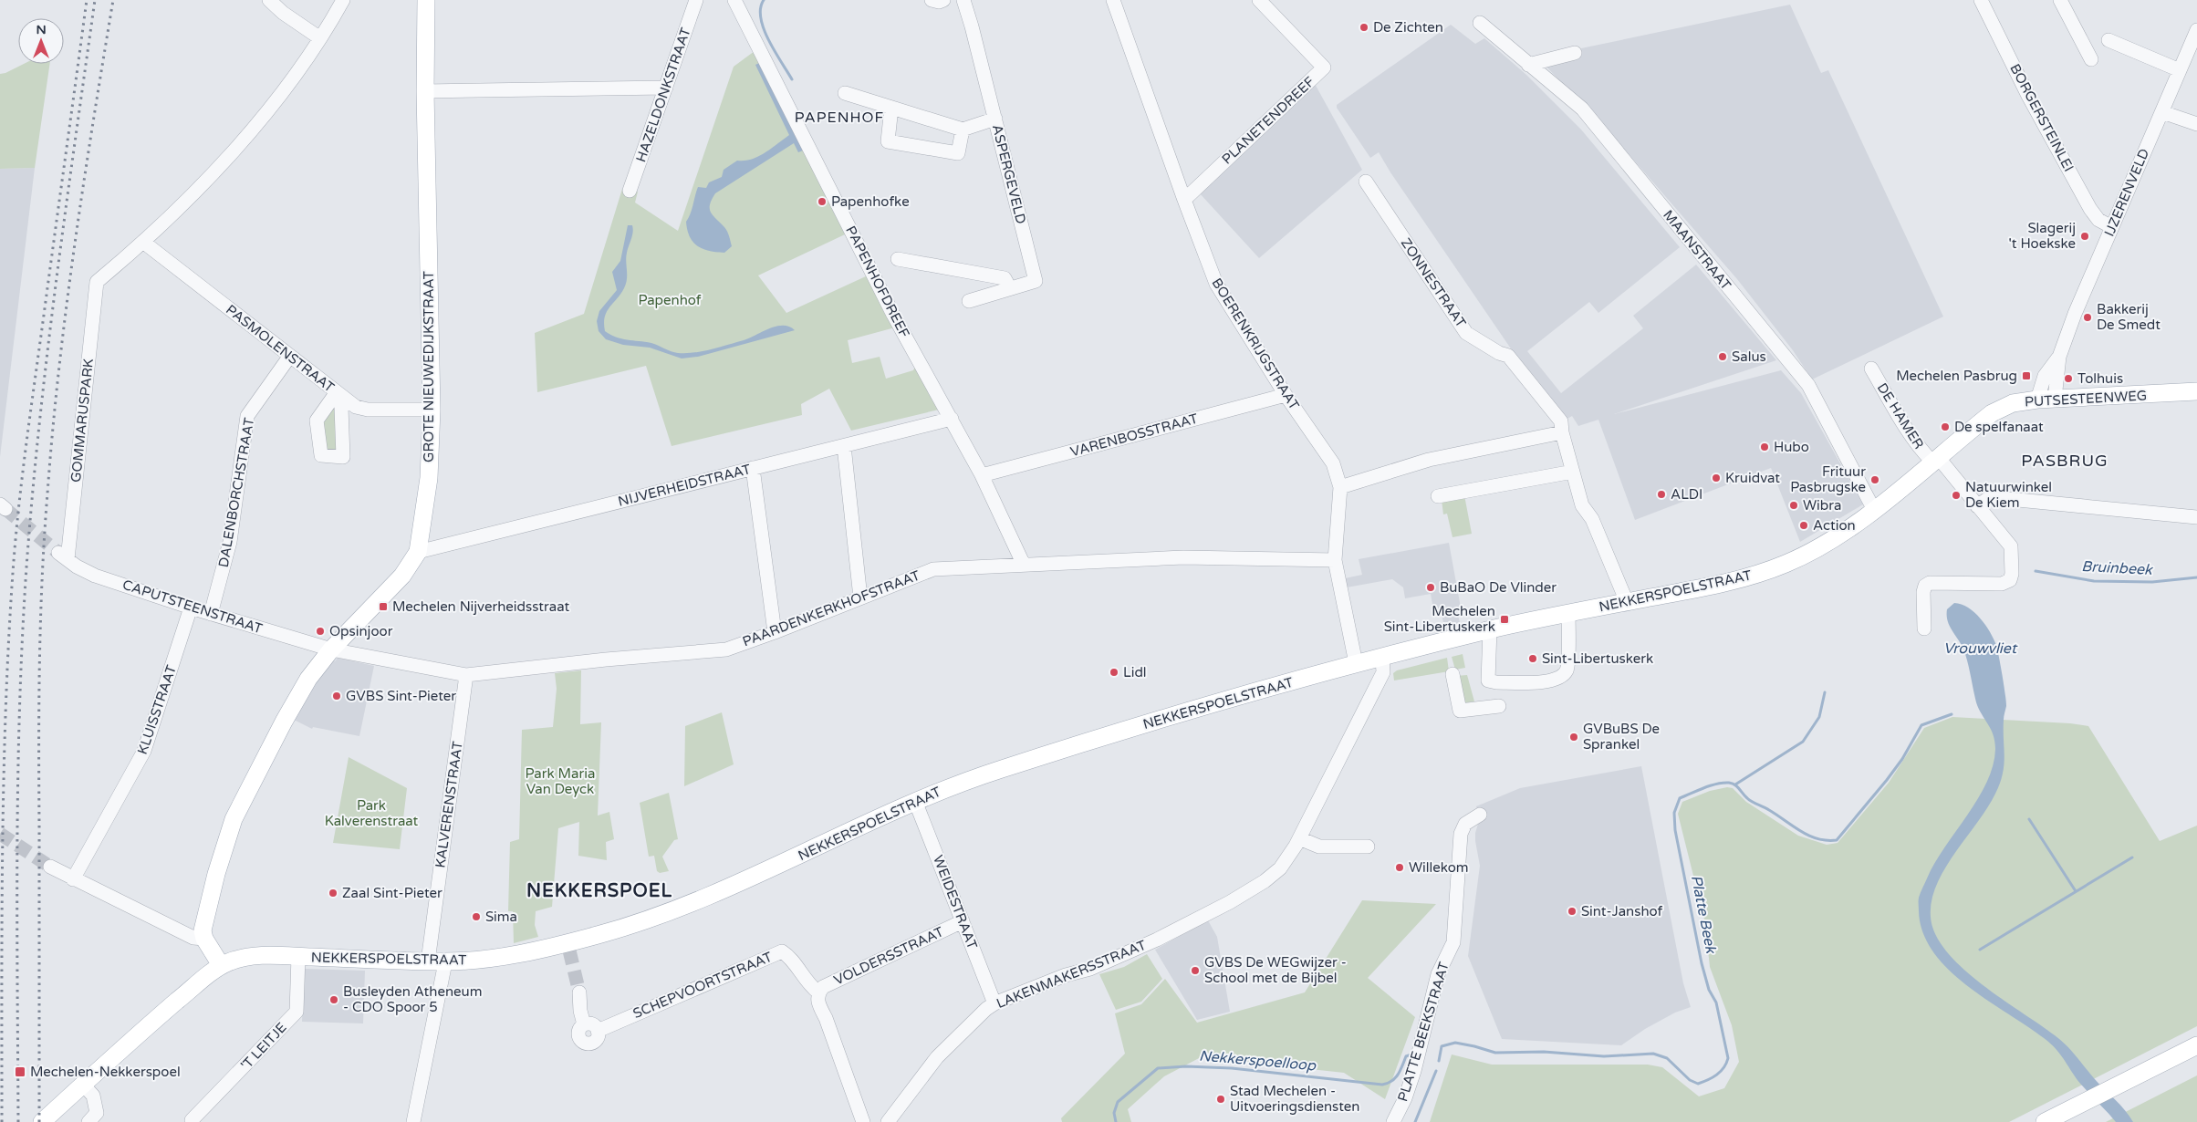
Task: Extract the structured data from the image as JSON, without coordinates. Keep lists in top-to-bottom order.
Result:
{
  "streets": {
    "main road": ["GROTE NIEUWEDIJKSTRAAT", "PUTSESTEENWEG", "NEKKERSPOELSTRAAT"],
    "street": [
      "HAZELDONKSTRAAT",
      "BORGERSTEINLEI",
      "PLANETENDREEF",
      "ASPERGEVELD",
      "IJZERENVELD",
      "MAANSTRAAT",
      "PAPENHOFDREEF",
      "ZONNESTRAAT",
      "BOERENKRIJGSTRAAT",
      "PASMOLENSTRAAT",
      "DE HAMER",
      "GOMMARUSPARK",
      "VARENBOSSTRAAT",
      "NIJVERHEIDSTRAAT",
      "DALENBORCHSTRAAT",
      "CAPUTSTEENSTRAAT",
      "PAARDENKERKHOFSTRAAT",
      "KLUISSTRAAT",
      "KALVERENSTRAAT",
      "WEIDESTRAAT",
      "VOLDERSSTRAAT",
      "LAKENMAKERSSTRAAT",
      "SCHEPVOORTSTRAAT",
      "PLATTE BEEKSTRAAT",
      "'T LEITJE"
    ]
  },
  "crossings": [
    ["BORGERSTEINLEI", "IJZERENVELD"],
    ["PLANETENDREEF", "BOERENKRIJGSTRAAT"],
    ["IJZERENVELD", "PUTSESTEENWEG"],
    ["MAANSTRAAT", "PUTSESTEENWEG"],
    ["MAANSTRAAT", "NEKKERSPOELSTRAAT"],
    ["PAPENHOFDREEF", "VARENBOSSTRAAT"],
    ["PAPENHOFDREEF", "NIJVERHEIDSTRAAT"],
    ["PAPENHOFDREEF", "PAARDENKERKHOFSTRAAT"],
    ["ZONNESTRAAT", "NEKKERSPOELSTRAAT"],
    ["BOERENKRIJGSTRAAT", "VARENBOSSTRAAT"],
    ["BOERENKRIJGSTRAAT", "NEKKERSPOELSTRAAT"],
    ["BOERENKRIJGSTRAAT", "PAARDENKERKHOFSTRAAT"],
    ["PASMOLENSTRAAT", "GROTE NIEUWEDIJKSTRAAT"],
    ["PASMOLENSTRAAT", "GOMMARUSPARK"],
    ["PASMOLENSTRAAT", "DALENBORCHSTRAAT"],
    ["GROTE NIEUWEDIJKSTRAAT", "NIJVERHEIDSTRAAT"],
    ["GROTE NIEUWEDIJKSTRAAT", "CAPUTSTEENSTRAAT"],
    ["GROTE NIEUWEDIJKSTRAAT", "PAARDENKERKHOFSTRAAT"],
    ["PUTSESTEENWEG", "DE HAMER"],
    ["PUTSESTEENWEG", "NEKKERSPOELSTRAAT"],
    ["GOMMARUSPARK", "CAPUTSTEENSTRAAT"],
    ["DALENBORCHSTRAAT", "CAPUTSTEENSTRAAT"],
    ["NEKKERSPOELSTRAAT", "KALVERENSTRAAT"],
    ["NEKKERSPOELSTRAAT", "WEIDESTRAAT"],
    ["NEKKERSPOELSTRAAT", "LAKENMAKERSSTRAAT"],
    ["NEKKERSPOELSTRAAT", "'T LEITJE"],
    ["CAPUTSTEENSTRAAT", "PAARDENKERKHOFSTRAAT"],
    ["CAPUTSTEENSTRAAT", "KLUISSTRAAT"],
    ["PAARDENKERKHOFSTRAAT", "KALVERENSTRAAT"],
    ["WEIDESTRAAT", "VOLDERSSTRAAT"],
    ["WEIDESTRAAT", "LAKENMAKERSSTRAAT"],
    ["VOLDERSSTRAAT", "SCHEPVOORTSTRAAT"]
  ],
  "districts": ["PAPENHOF", "PASBRUG", "NEKKERSPOEL"],
  "water": [
    "Bruinbeek",
    "Vrouwvliet",
    "Platte Beek",
    "Nekkerspoelloop"
  ],
  "parks": ["Papenhof", "Park Maria Van Deyck", "Park Kalverenstraat"],
  "places": {
    "other": [
      "De Zichten",
      "Papenhofke",
      "Slagerij 't Hoekske",
      "Bakkerij De Smedt",
      "Salus",
      "Tolhuis",
      "De spelfanaat",
      "Hubo",
      "Kruidvat",
      "Frituur Pasbrugske",
      "ALDI",
      "Natuurwinkel De Kiem",
      "Wibra",
      "Action",
      "BuBaO De Vlinder",
      "Opsinjoor",
      "Sint-Libertuskerk",
      "Lidl",
      "GVBS Sint-Pieter",
      "GVBuBS De Sprankel",
      "Willekom",
      "Zaal Sint-Pieter",
      "Sint-Janshof",
      "Sima",
      "GVBS De WEGwijzer - School met de Bijbel",
      "Busleyden Atheneum - CDO Spoor 5",
      "Stad Mechelen - Uitvoeringsdiensten"
    ],
    "transit": [
      "Mechelen Pasbrug",
      "Mechelen Nijverheidsstraat",
      "Mechelen Sint-Libertuskerk",
      "Mechelen-Nekkerspoel"
    ]
  },
  "north": "top"
}
